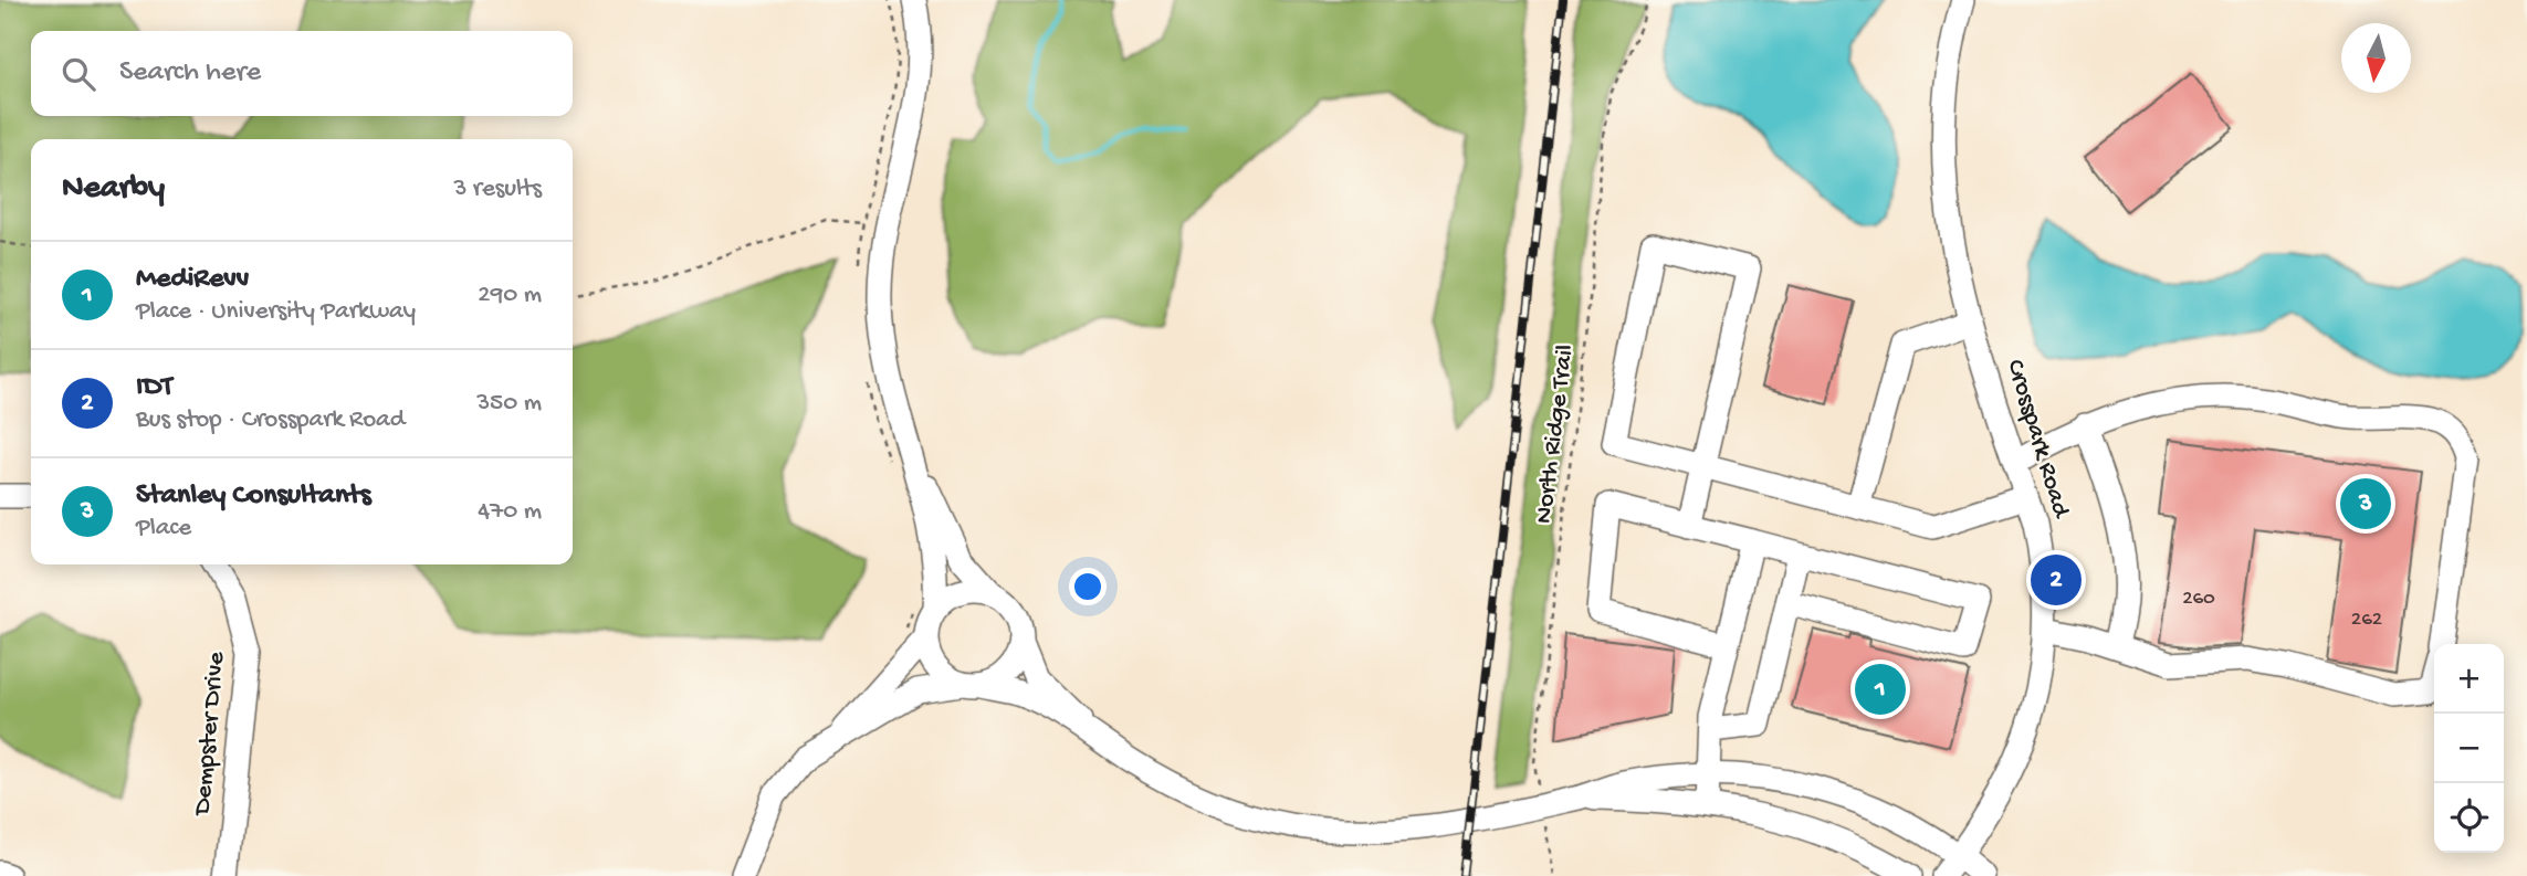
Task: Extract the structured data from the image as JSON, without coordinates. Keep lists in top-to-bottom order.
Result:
{
  "streets": {
    "street": ["Crosspark Road", "Dempster Drive"],
    "path": ["North Ridge Trail"]
  },
  "house_numbers": ["260", "262"],
  "north": "bottom",
  "page": {
    "search": "Search here",
    "heading": ["Nearby", "3 results"],
    "list": [
      {
        "mark": "1",
        "name": "MediRevv",
        "note": "Place · University Parkway",
        "value": "290 m"
      },
      {
        "mark": "2",
        "name": "IDT",
        "note": "Bus stop · Crosspark Road",
        "value": "350 m"
      },
      {
        "mark": "3",
        "name": "Stanley Consultants",
        "note": "Place",
        "value": "470 m"
      }
    ],
    "pins": ["3", "2", "1"],
    "map_buttons": ["+", "−"]
  }
}
